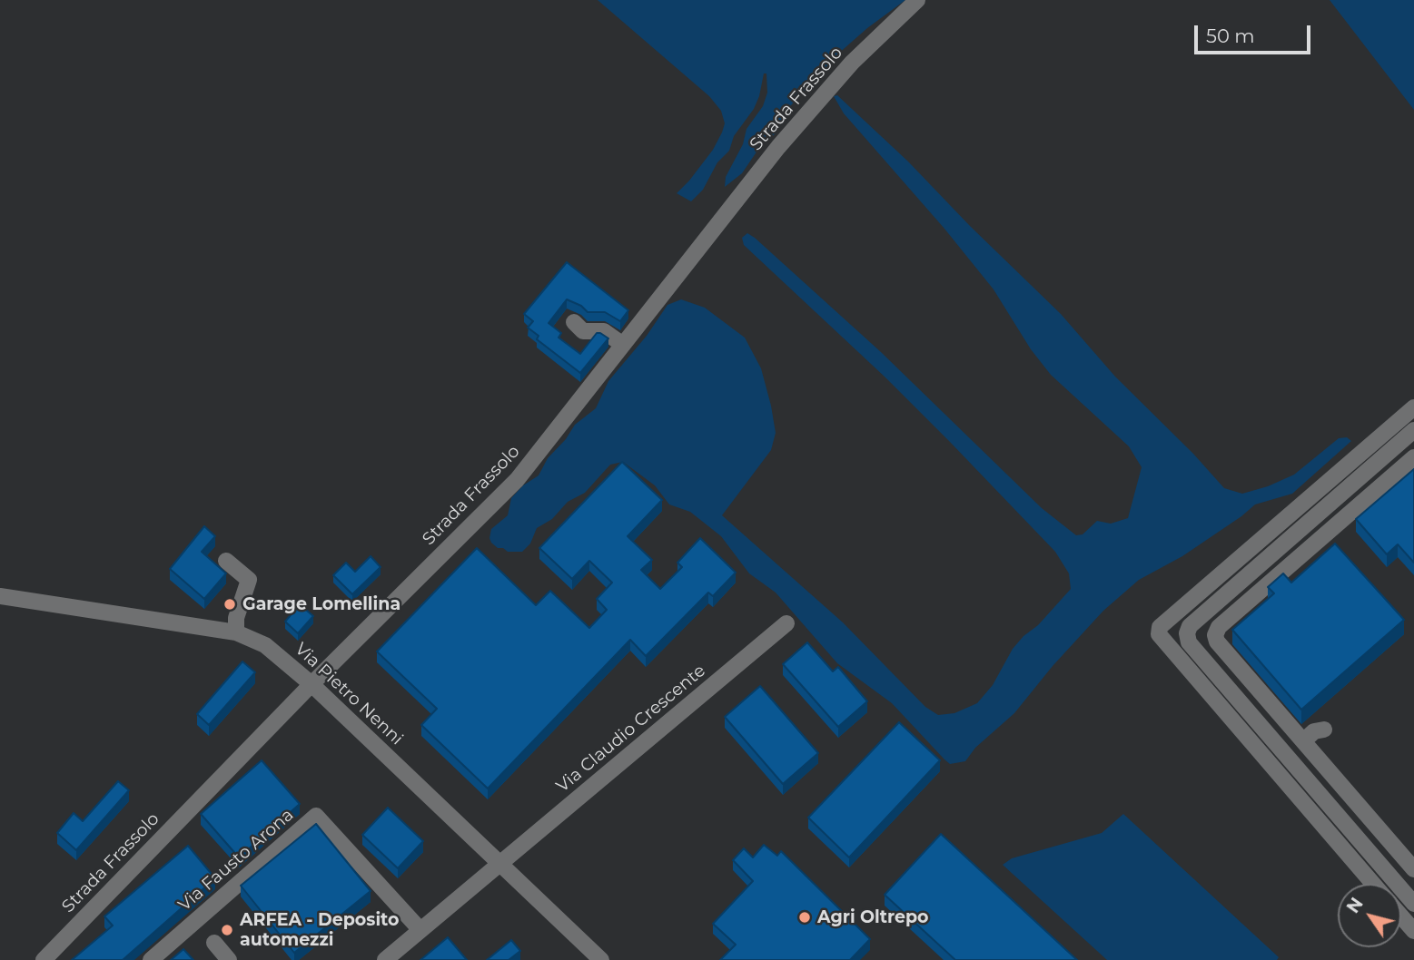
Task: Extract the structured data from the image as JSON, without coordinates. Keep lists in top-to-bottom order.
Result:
{
  "streets": {
    "street": [
      "Strada Frassolo",
      "Via Pietro Nenni",
      "Via Claudio Crescente",
      "Via Fausto Arona"
    ]
  },
  "crossings": [
    ["Strada Frassolo", "Via Pietro Nenni"],
    ["Via Pietro Nenni", "Via Claudio Crescente"],
    ["Via Claudio Crescente", "Via Fausto Arona"]
  ],
  "places": ["Garage Lomellina", "Agri Oltrepo", "ARFEA - Deposito automezzi"],
  "scale_bar": "50 m",
  "north": "top left"
}
